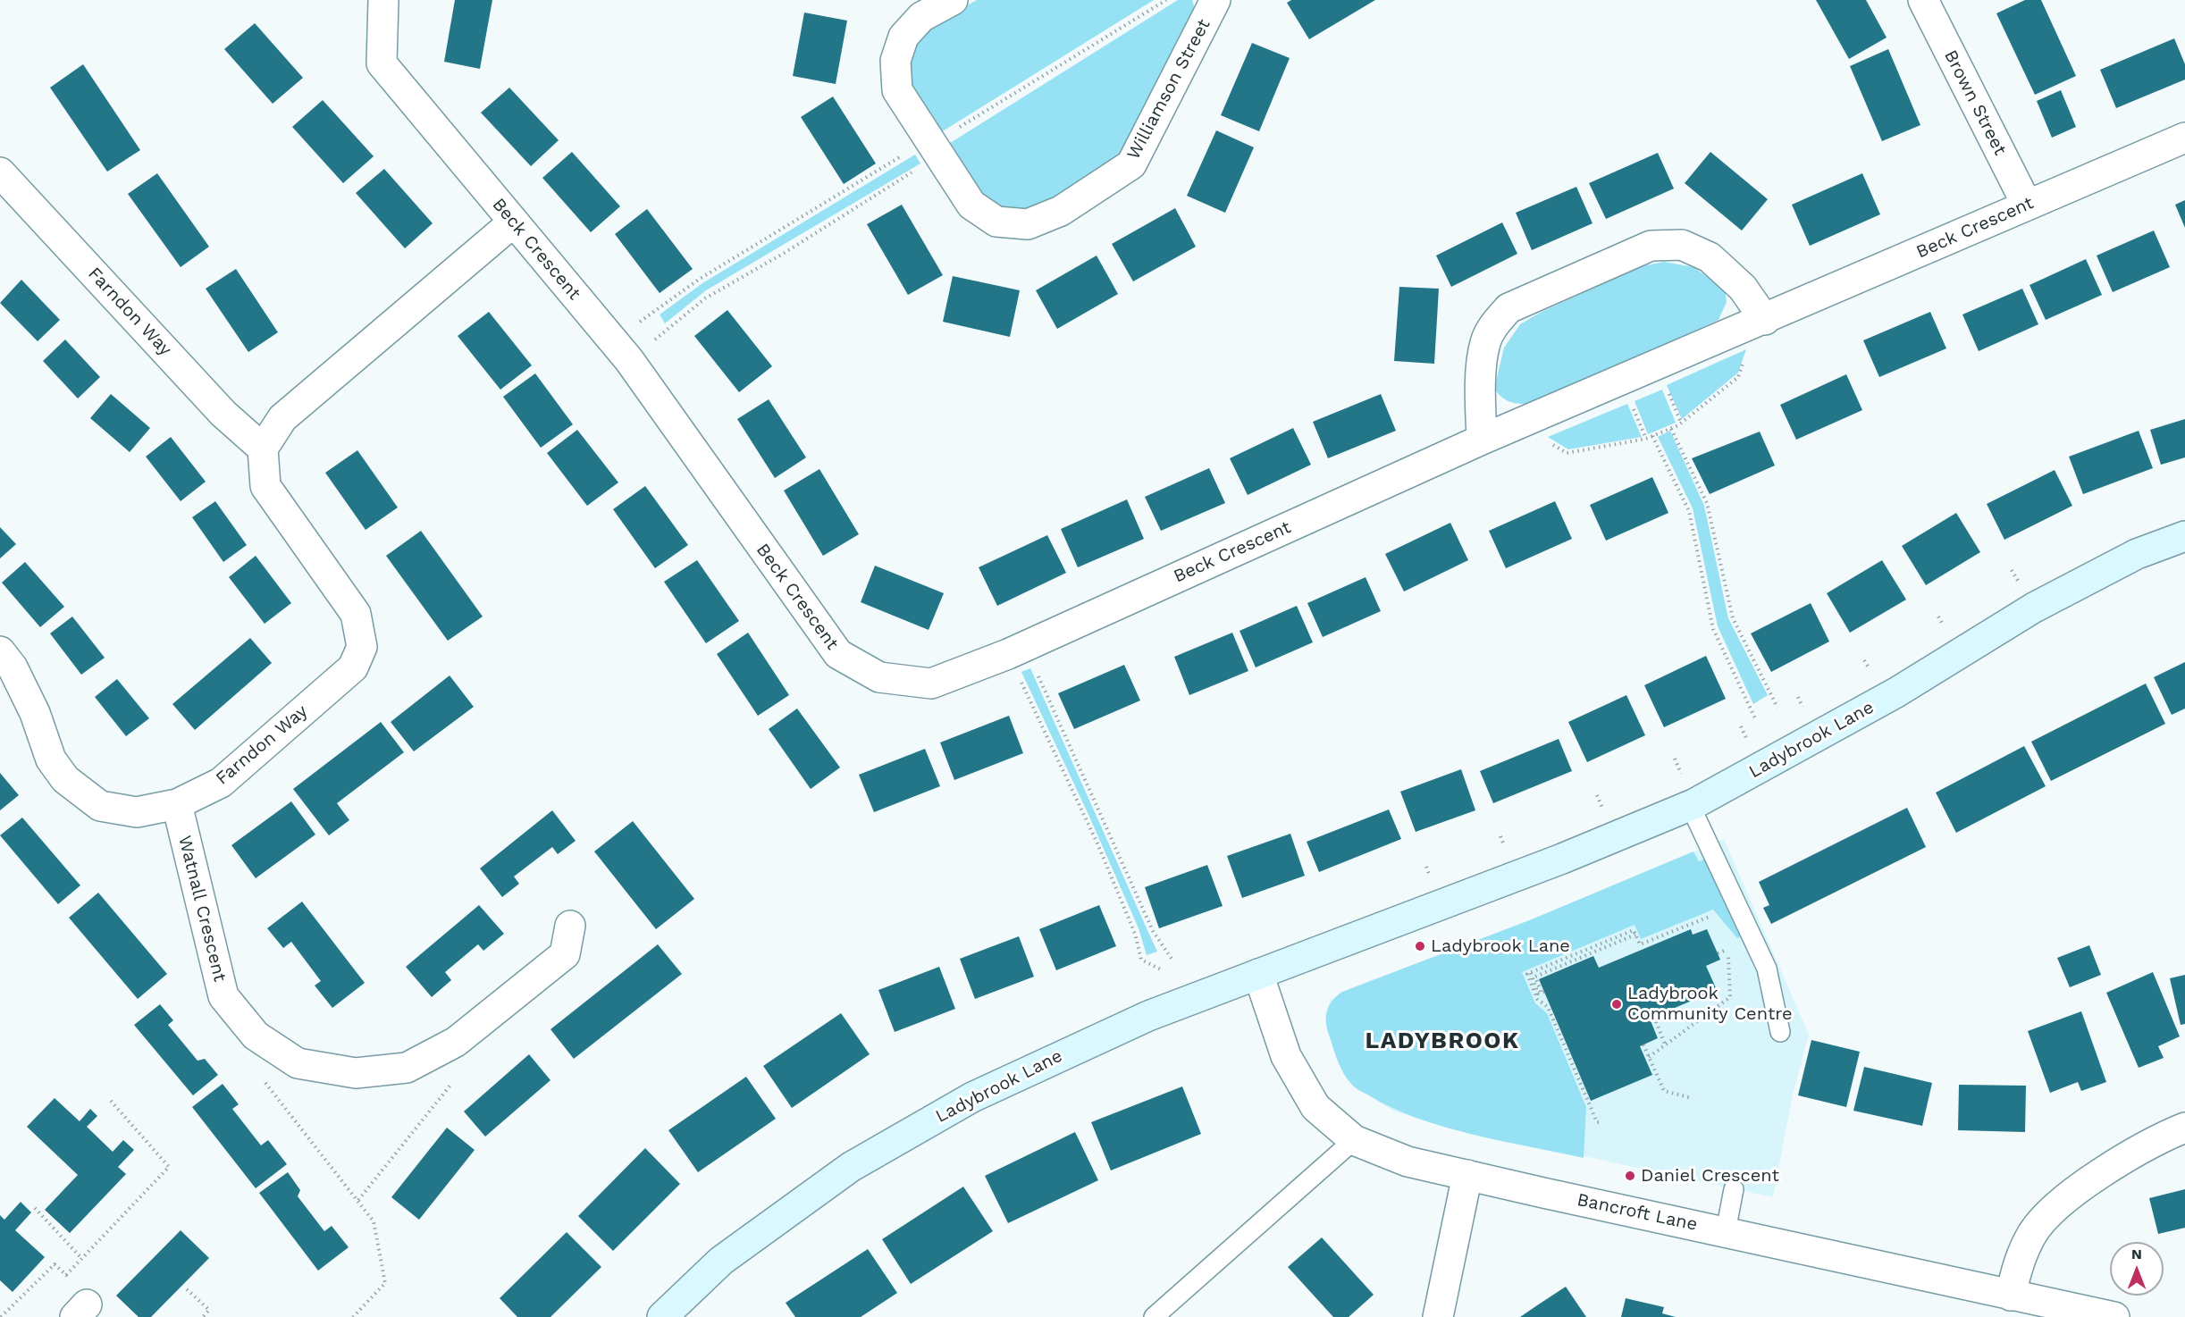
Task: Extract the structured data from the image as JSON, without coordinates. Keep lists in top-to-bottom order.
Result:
{
  "streets": {
    "street": [
      "Williamson Street",
      "Brown Street",
      "Beck Crescent",
      "Farndon Way",
      "Ladybrook Lane",
      "Watnall Crescent",
      "Bancroft Lane"
    ]
  },
  "crossings": [
    ["Brown Street", "Beck Crescent"],
    ["Farndon Way", "Watnall Crescent"],
    ["Ladybrook Lane", "Bancroft Lane"]
  ],
  "districts": ["LADYBROOK"],
  "places": ["Ladybrook Lane", "Ladybrook Community Centre", "Daniel Crescent"],
  "north": "top"
}
